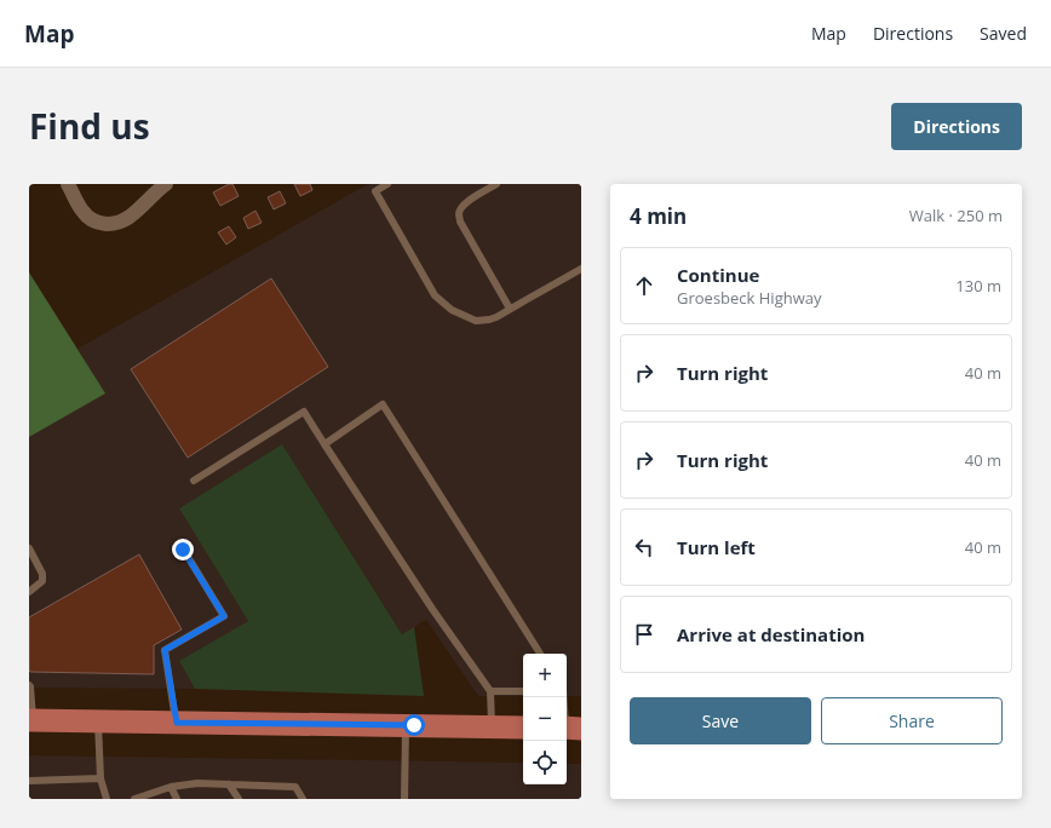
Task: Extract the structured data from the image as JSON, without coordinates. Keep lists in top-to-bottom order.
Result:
{
  "page": {
    "header": "Map",
    "nav": ["Map", "Directions", "Saved"],
    "title": "Find us",
    "buttons": [
      "Directions",
      ["Save", "Share"]
    ],
    "heading": ["4 min", "Walk · 250 m"],
    "list": [
      ["Continue", "Groesbeck Highway", "130 m"],
      ["Turn right", "40 m"],
      ["Turn right", "40 m"],
      ["Turn left", "40 m"],
      "Arrive at destination"
    ],
    "map_buttons": ["+", "−"]
  }
}
